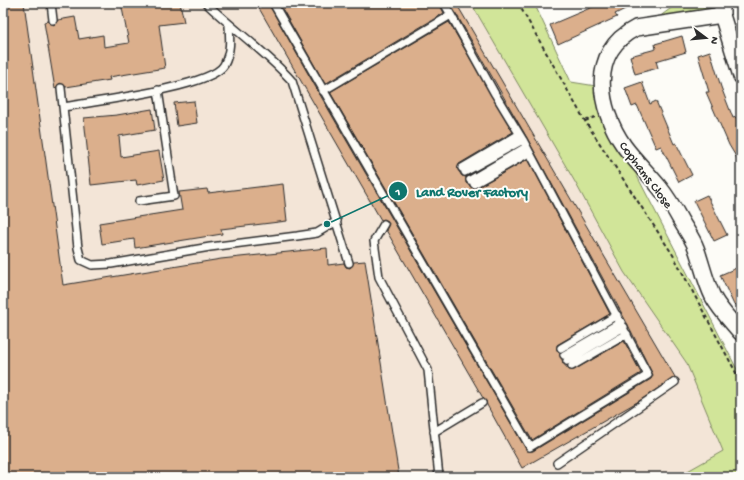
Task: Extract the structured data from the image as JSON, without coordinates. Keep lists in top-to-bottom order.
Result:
{
  "streets": {
    "street": ["Cophams Close"]
  },
  "places": ["Land Rover Factory"],
  "north": "right"
}
